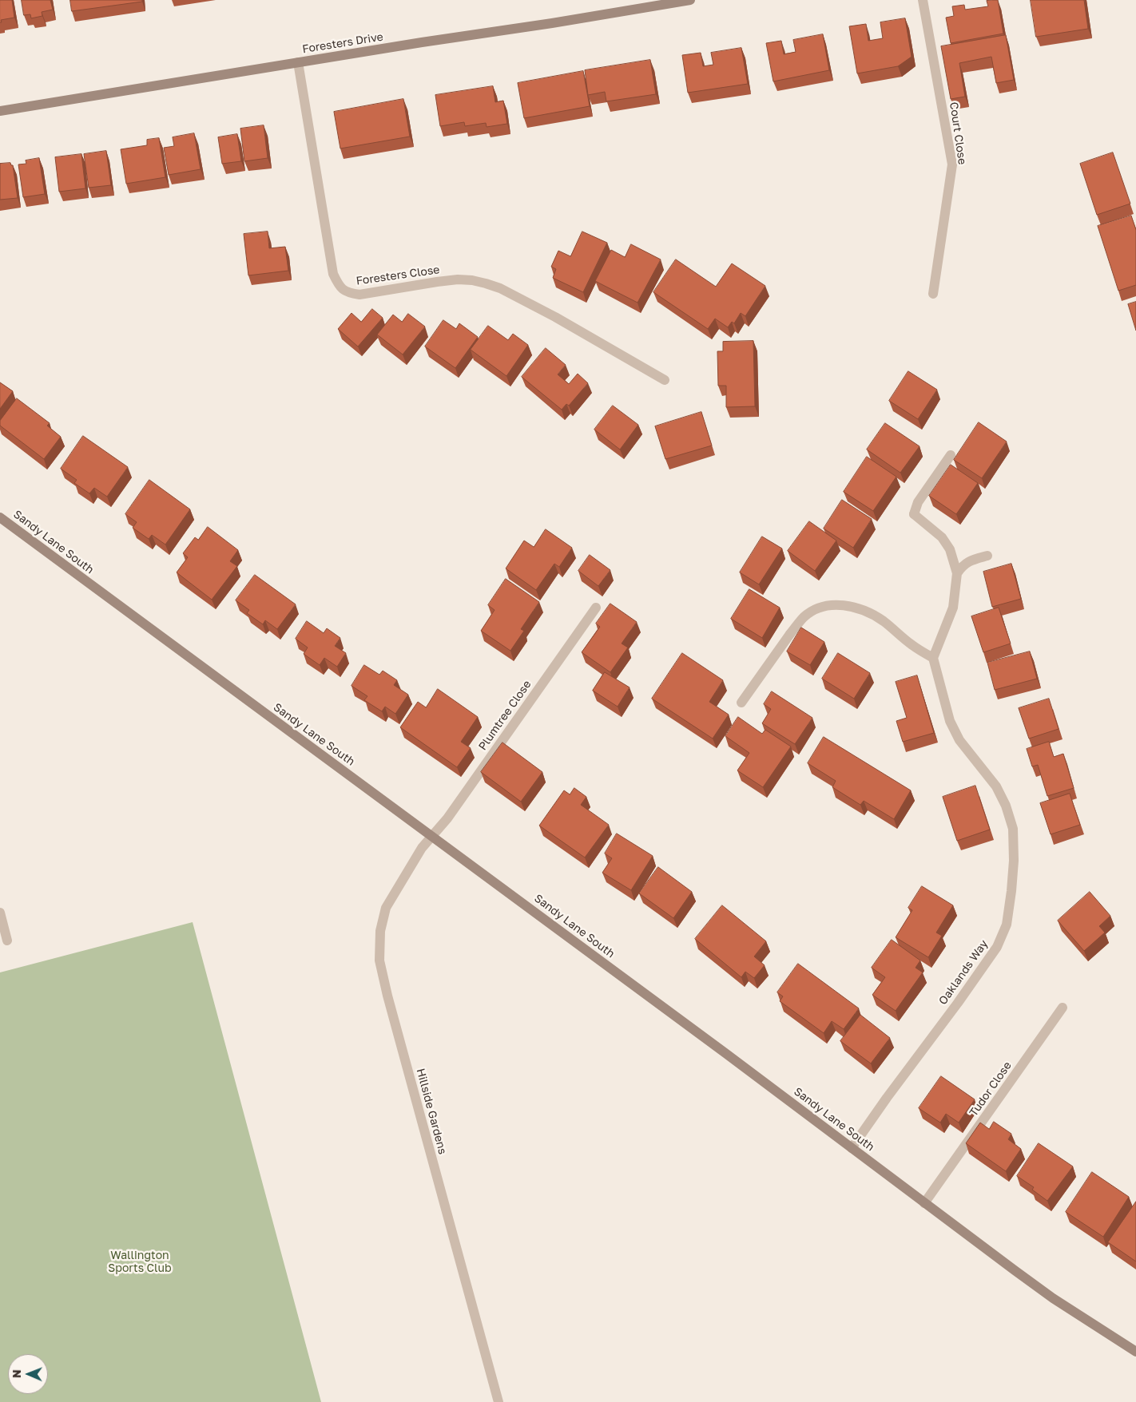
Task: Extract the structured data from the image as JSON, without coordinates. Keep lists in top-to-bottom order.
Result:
{
  "streets": {
    "street": [
      "Foresters Drive",
      "Court Close",
      "Foresters Close",
      "Sandy Lane South",
      "Plumtree Close",
      "Oaklands Way",
      "Tudor Close",
      "Hillside Gardens"
    ]
  },
  "crossings": [
    ["Foresters Drive", "Foresters Close"],
    ["Sandy Lane South", "Plumtree Close"],
    ["Sandy Lane South", "Oaklands Way"],
    ["Sandy Lane South", "Tudor Close"],
    ["Sandy Lane South", "Hillside Gardens"],
    ["Plumtree Close", "Hillside Gardens"]
  ],
  "parks": ["Wallington Sports Club"],
  "north": "left"
}
